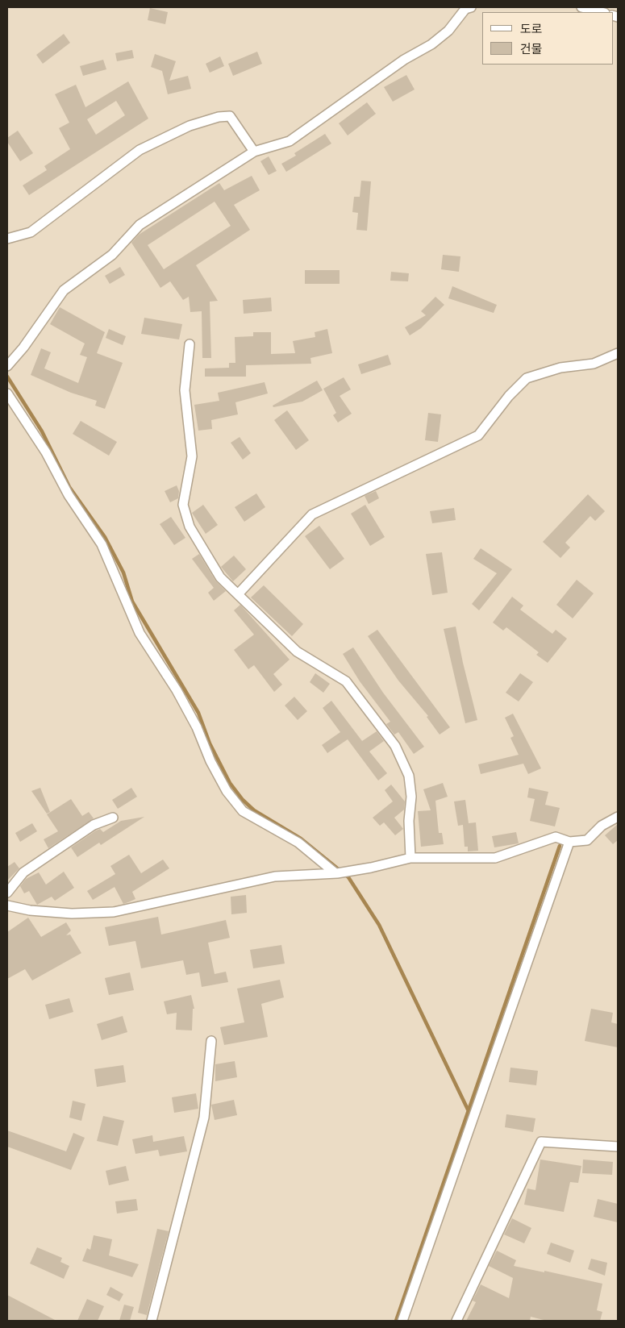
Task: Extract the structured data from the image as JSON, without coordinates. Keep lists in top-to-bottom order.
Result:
{
  "legend": ["도로", "건물"]
}
